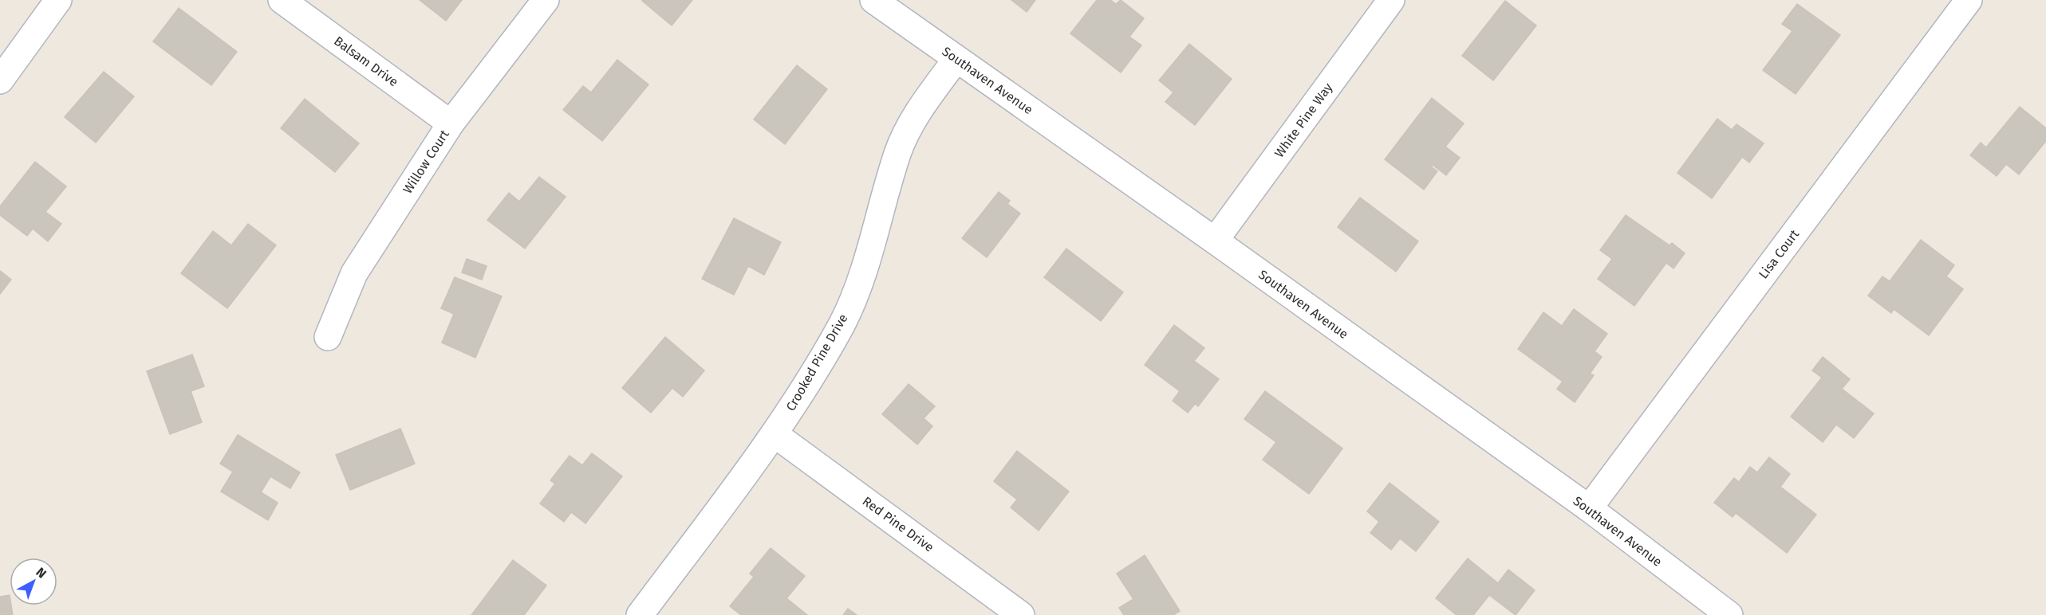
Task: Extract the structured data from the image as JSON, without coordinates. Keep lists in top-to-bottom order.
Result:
{
  "streets": {
    "street": [
      "Balsam Drive",
      "Southaven Avenue",
      "White Pine Way",
      "Willow Court",
      "Lisa Court",
      "Crooked Pine Drive",
      "Red Pine Drive"
    ]
  },
  "crossings": [
    ["Balsam Drive", "Willow Court"],
    ["Southaven Avenue", "White Pine Way"],
    ["Southaven Avenue", "Lisa Court"],
    ["Southaven Avenue", "Crooked Pine Drive"],
    ["Crooked Pine Drive", "Red Pine Drive"]
  ],
  "north": "top right"
}
